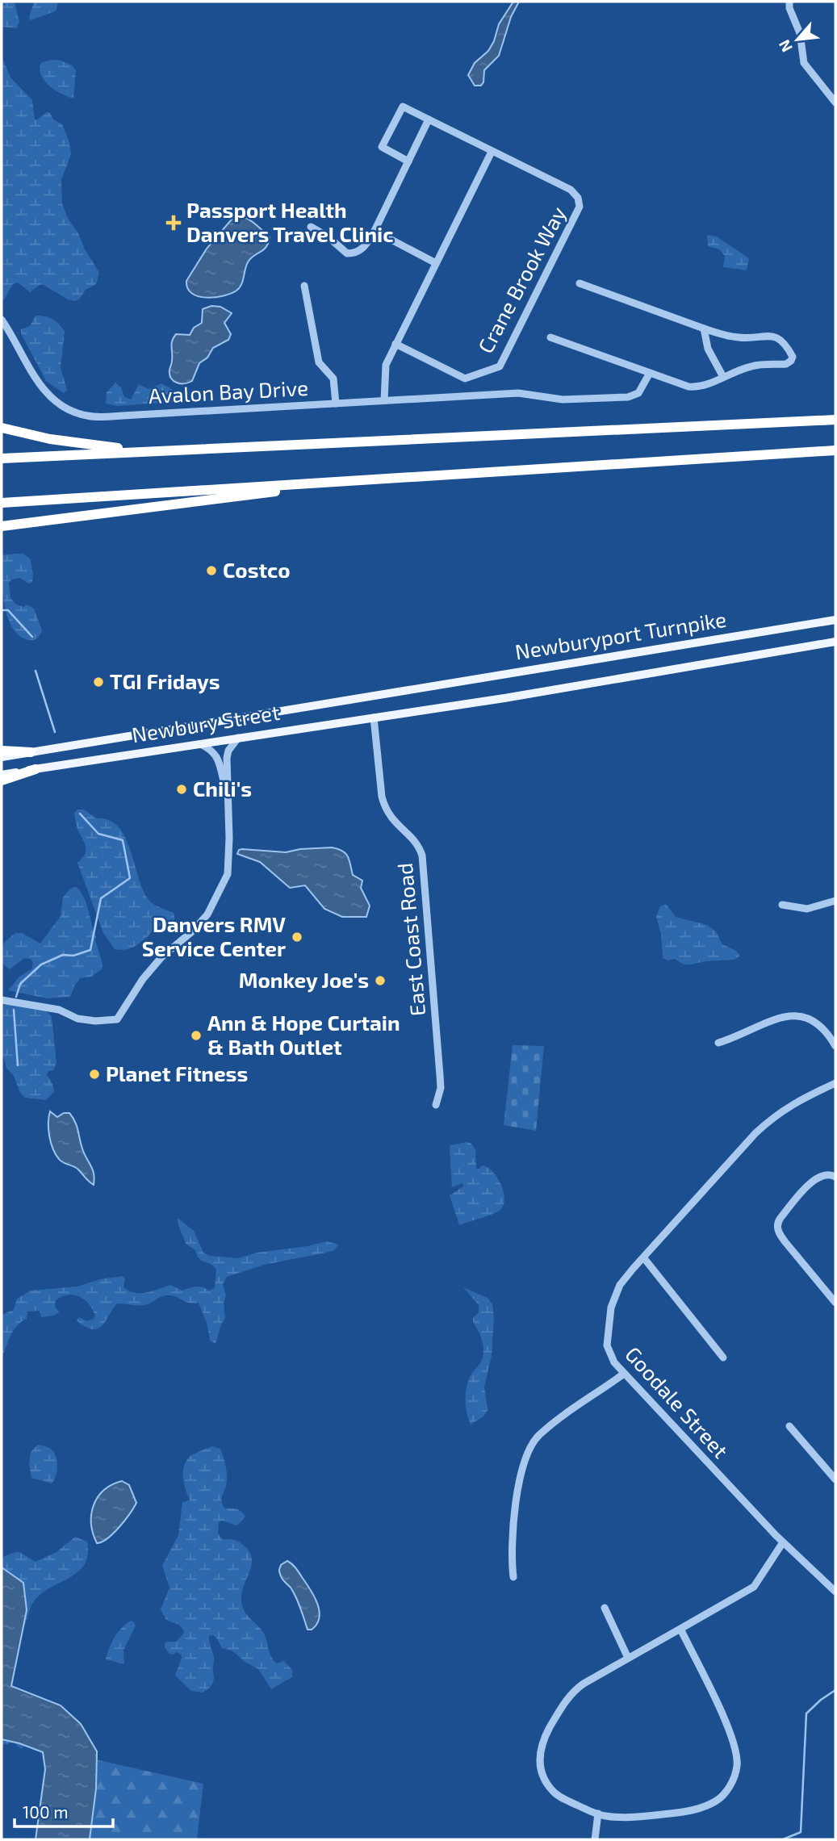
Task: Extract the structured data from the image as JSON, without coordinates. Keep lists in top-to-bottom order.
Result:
{
  "streets": {
    "main road": ["Newburyport Turnpike", "Newbury Street"],
    "street": [
      "Crane Brook Way",
      "Avalon Bay Drive",
      "East Coast Road",
      "Goodale Street"
    ]
  },
  "crossings": [
    ["Newburyport Turnpike", "Newbury Street"],
    ["Newbury Street", "East Coast Road"]
  ],
  "places": {
    "health": ["Passport Health Danvers Travel Clinic"],
    "other": [
      "Costco",
      "TGI Fridays",
      "Chili's",
      "Danvers RMV Service Center",
      "Monkey Joe's",
      "Ann & Hope Curtain & Bath Outlet",
      "Planet Fitness"
    ]
  },
  "scale_bar": "100 m",
  "north": "bottom left"
}
